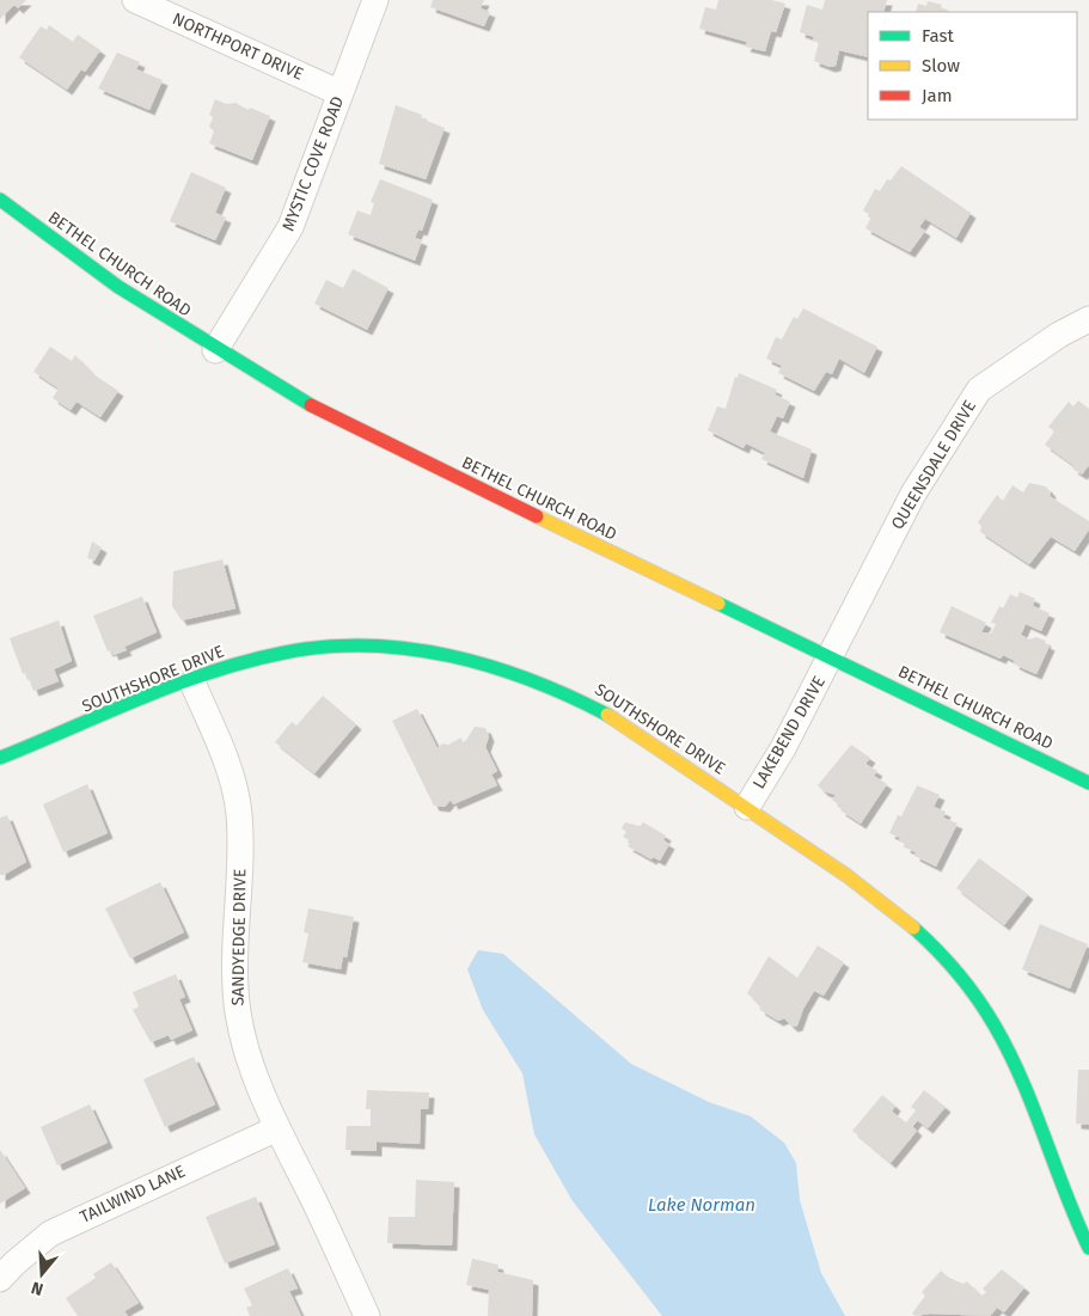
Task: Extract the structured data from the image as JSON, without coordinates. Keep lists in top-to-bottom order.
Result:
{
  "streets": {
    "street": [
      "NORTHPORT DRIVE",
      "MYSTIC COVE ROAD",
      "BETHEL CHURCH ROAD",
      "QUEENSDALE DRIVE",
      "SOUTHSHORE DRIVE",
      "LAKEBEND DRIVE",
      "SANDYEDGE DRIVE",
      "TAILWIND LANE"
    ]
  },
  "crossings": [
    ["NORTHPORT DRIVE", "MYSTIC COVE ROAD"],
    ["MYSTIC COVE ROAD", "BETHEL CHURCH ROAD"],
    ["BETHEL CHURCH ROAD", "QUEENSDALE DRIVE"],
    ["BETHEL CHURCH ROAD", "LAKEBEND DRIVE"],
    ["QUEENSDALE DRIVE", "LAKEBEND DRIVE"],
    ["SOUTHSHORE DRIVE", "LAKEBEND DRIVE"],
    ["SOUTHSHORE DRIVE", "SANDYEDGE DRIVE"],
    ["SANDYEDGE DRIVE", "TAILWIND LANE"]
  ],
  "water": ["Lake Norman"],
  "legend": ["Fast", "Slow", "Jam"],
  "north": "bottom"
}
